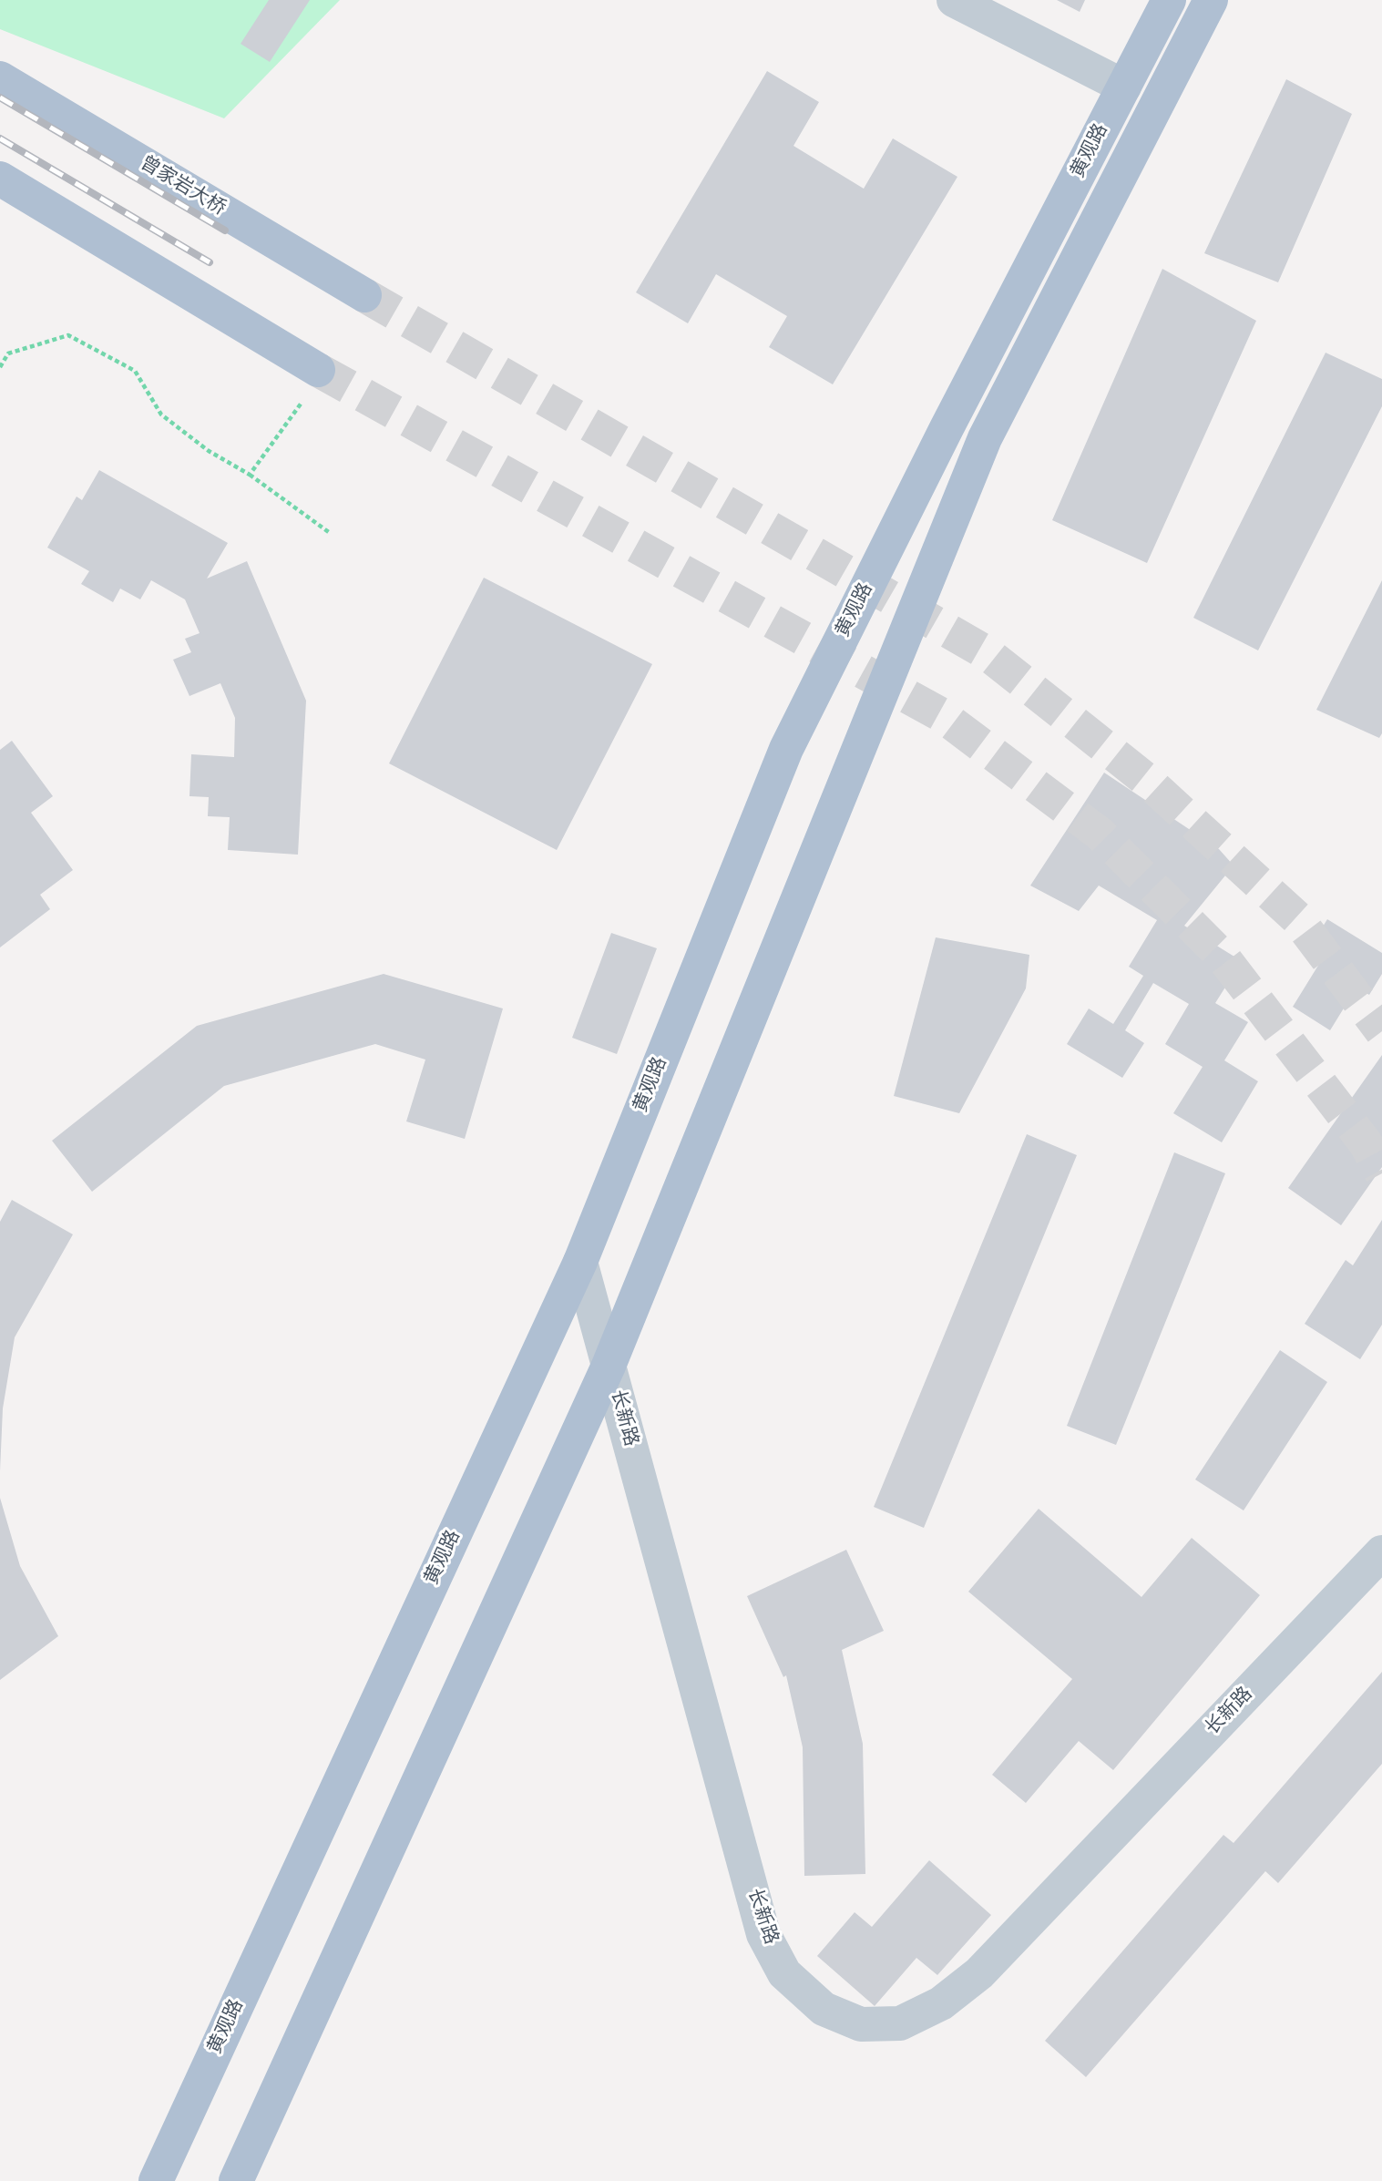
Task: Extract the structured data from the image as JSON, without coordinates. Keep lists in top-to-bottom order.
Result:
{
  "streets": {
    "main road": ["黄观路", "曾家岩大桥"],
    "street": ["长新路"]
  },
  "crossings": [
    ["黄观路", "长新路"]
  ]
}
